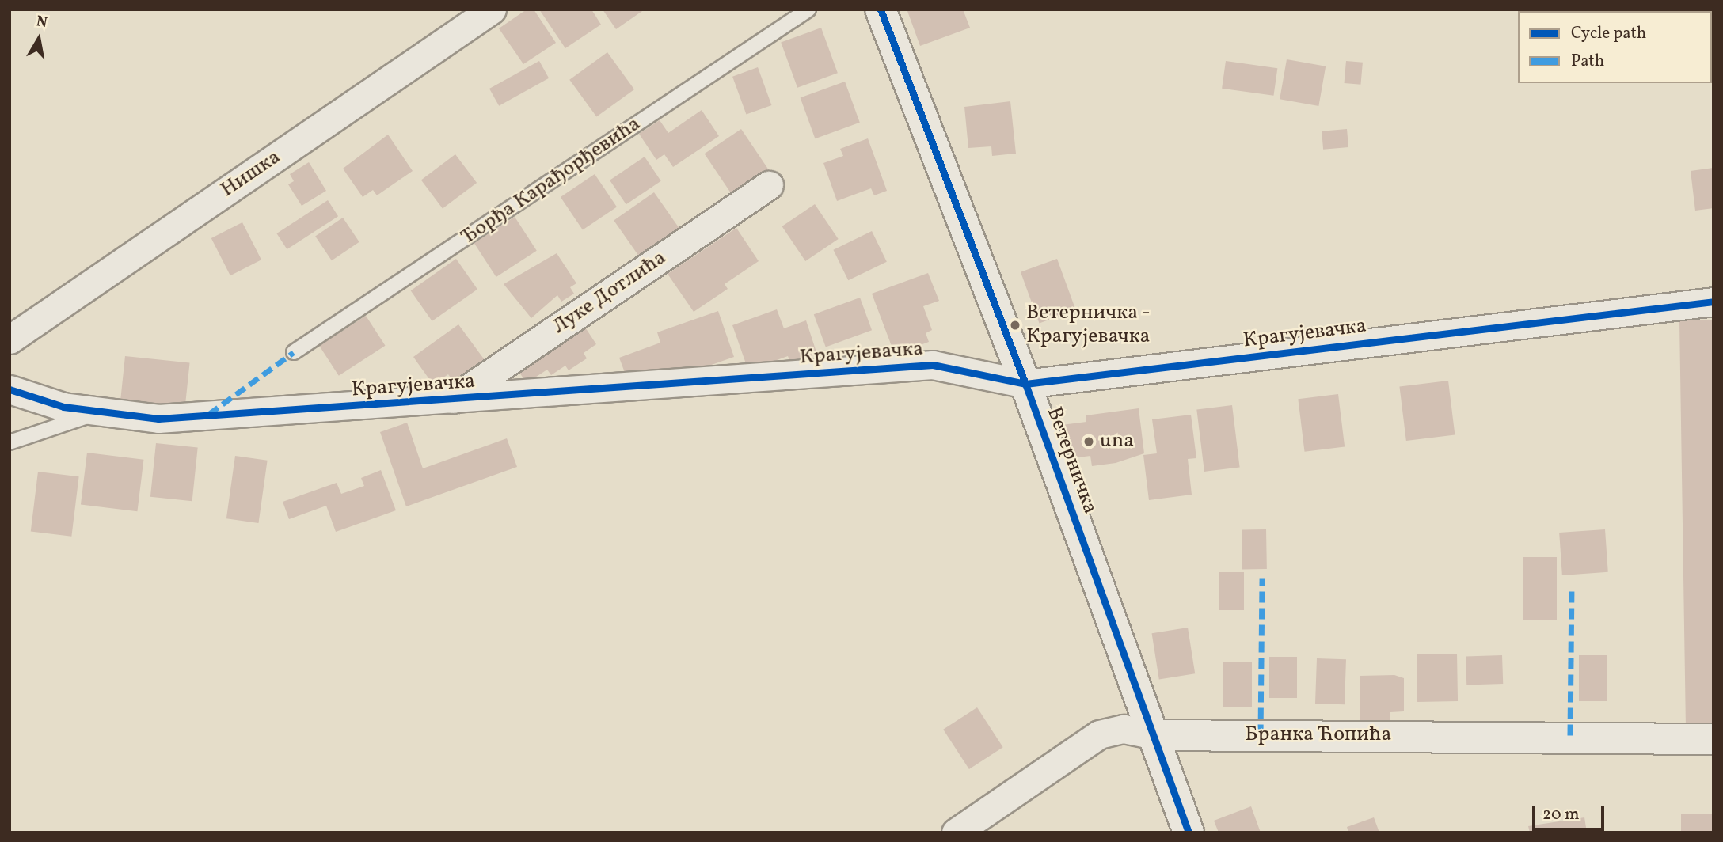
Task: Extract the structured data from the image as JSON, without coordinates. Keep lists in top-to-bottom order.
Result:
{
  "streets": {
    "street": [
      "Нишка",
      "Луке Дотлића",
      "Крагујевачка",
      "Ветерничка",
      "Бранка Ћопића"
    ],
    "lane": ["Ђорђа Карађорђевића"]
  },
  "crossings": [
    ["Луке Дотлића", "Крагујевачка"],
    ["Крагујевачка", "Ветерничка"],
    ["Ветерничка", "Бранка Ћопића"]
  ],
  "places": ["Ветерничка - Крагујевачка", "una"],
  "legend": ["Cycle path", "Path"],
  "scale_bar": "20 m",
  "north": "top"
}
